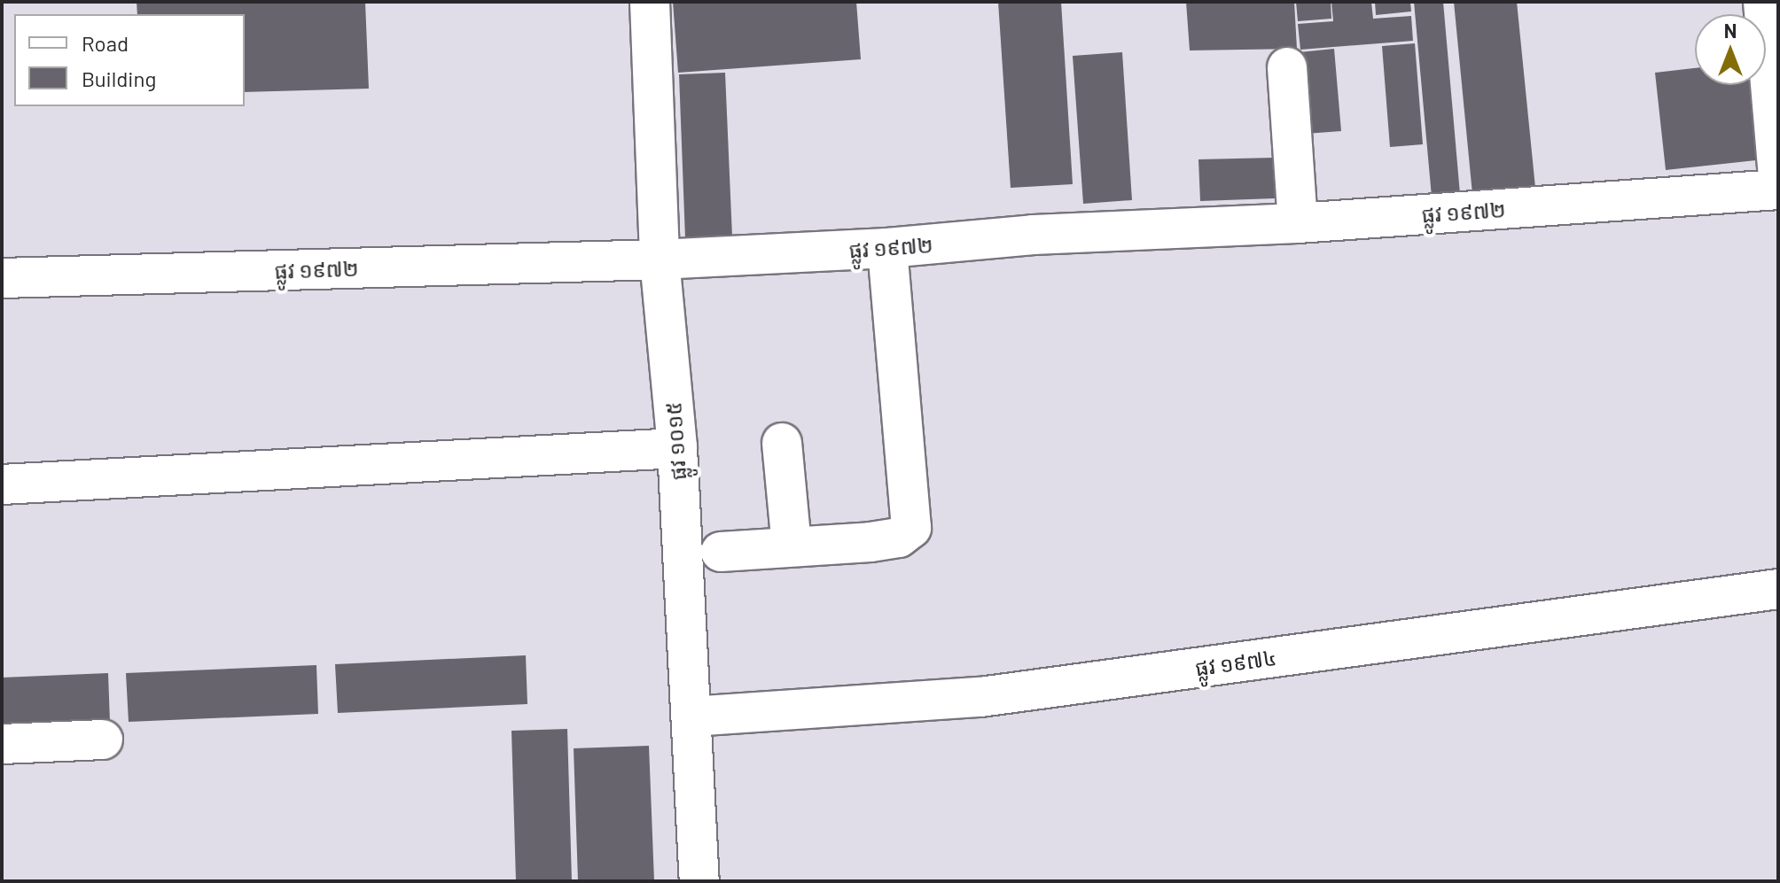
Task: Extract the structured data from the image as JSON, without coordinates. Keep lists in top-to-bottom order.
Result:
{
  "streets": {
    "street": ["ផ្លូវ ១៩៧២", "ផ្លូវ ១០១៥", "ផ្លូវ ១៩៧៤"]
  },
  "crossings": [
    ["ផ្លូវ ១៩៧២", "ផ្លូវ ១០១៥"],
    ["ផ្លូវ ១០១៥", "ផ្លូវ ១៩៧៤"]
  ],
  "legend": ["Road", "Building"],
  "north": "top"
}
